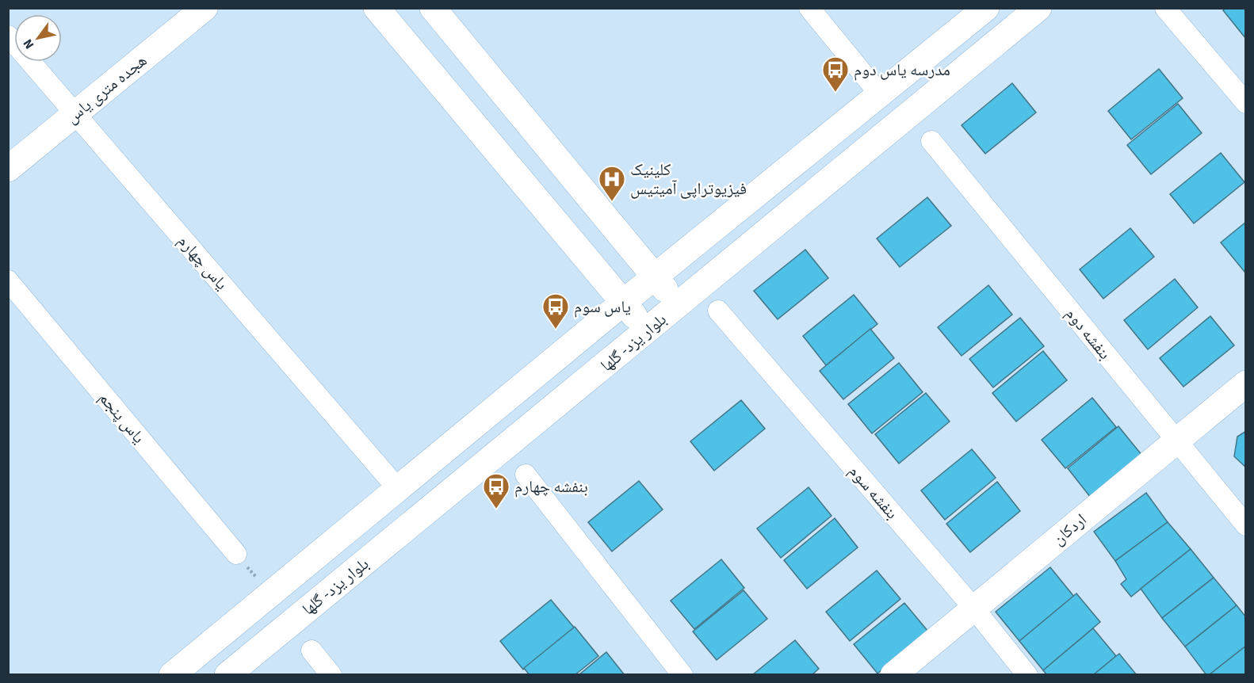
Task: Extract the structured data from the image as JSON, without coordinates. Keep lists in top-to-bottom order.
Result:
{
  "streets": {
    "main road": ["هجده متری یاس", "بلوار یزد- گلها", "اردکان"],
    "street": [
      "یاس چهارم",
      "بنفشه دوم",
      "یاس پنجم",
      "بنفشه سوم"
    ]
  },
  "crossings": [
    ["هجده متری یاس", "یاس چهارم"],
    ["بنفشه دوم", "اردکان"],
    ["بنفشه سوم", "اردکان"]
  ],
  "places": {
    "bus stop": ["مدرسه یاس دوم", "یاس سوم", "بنفشه چهارم"],
    "hospital": ["کلینیک فیزیوتراپی آمیتیس"]
  },
  "north": "bottom left"
}
